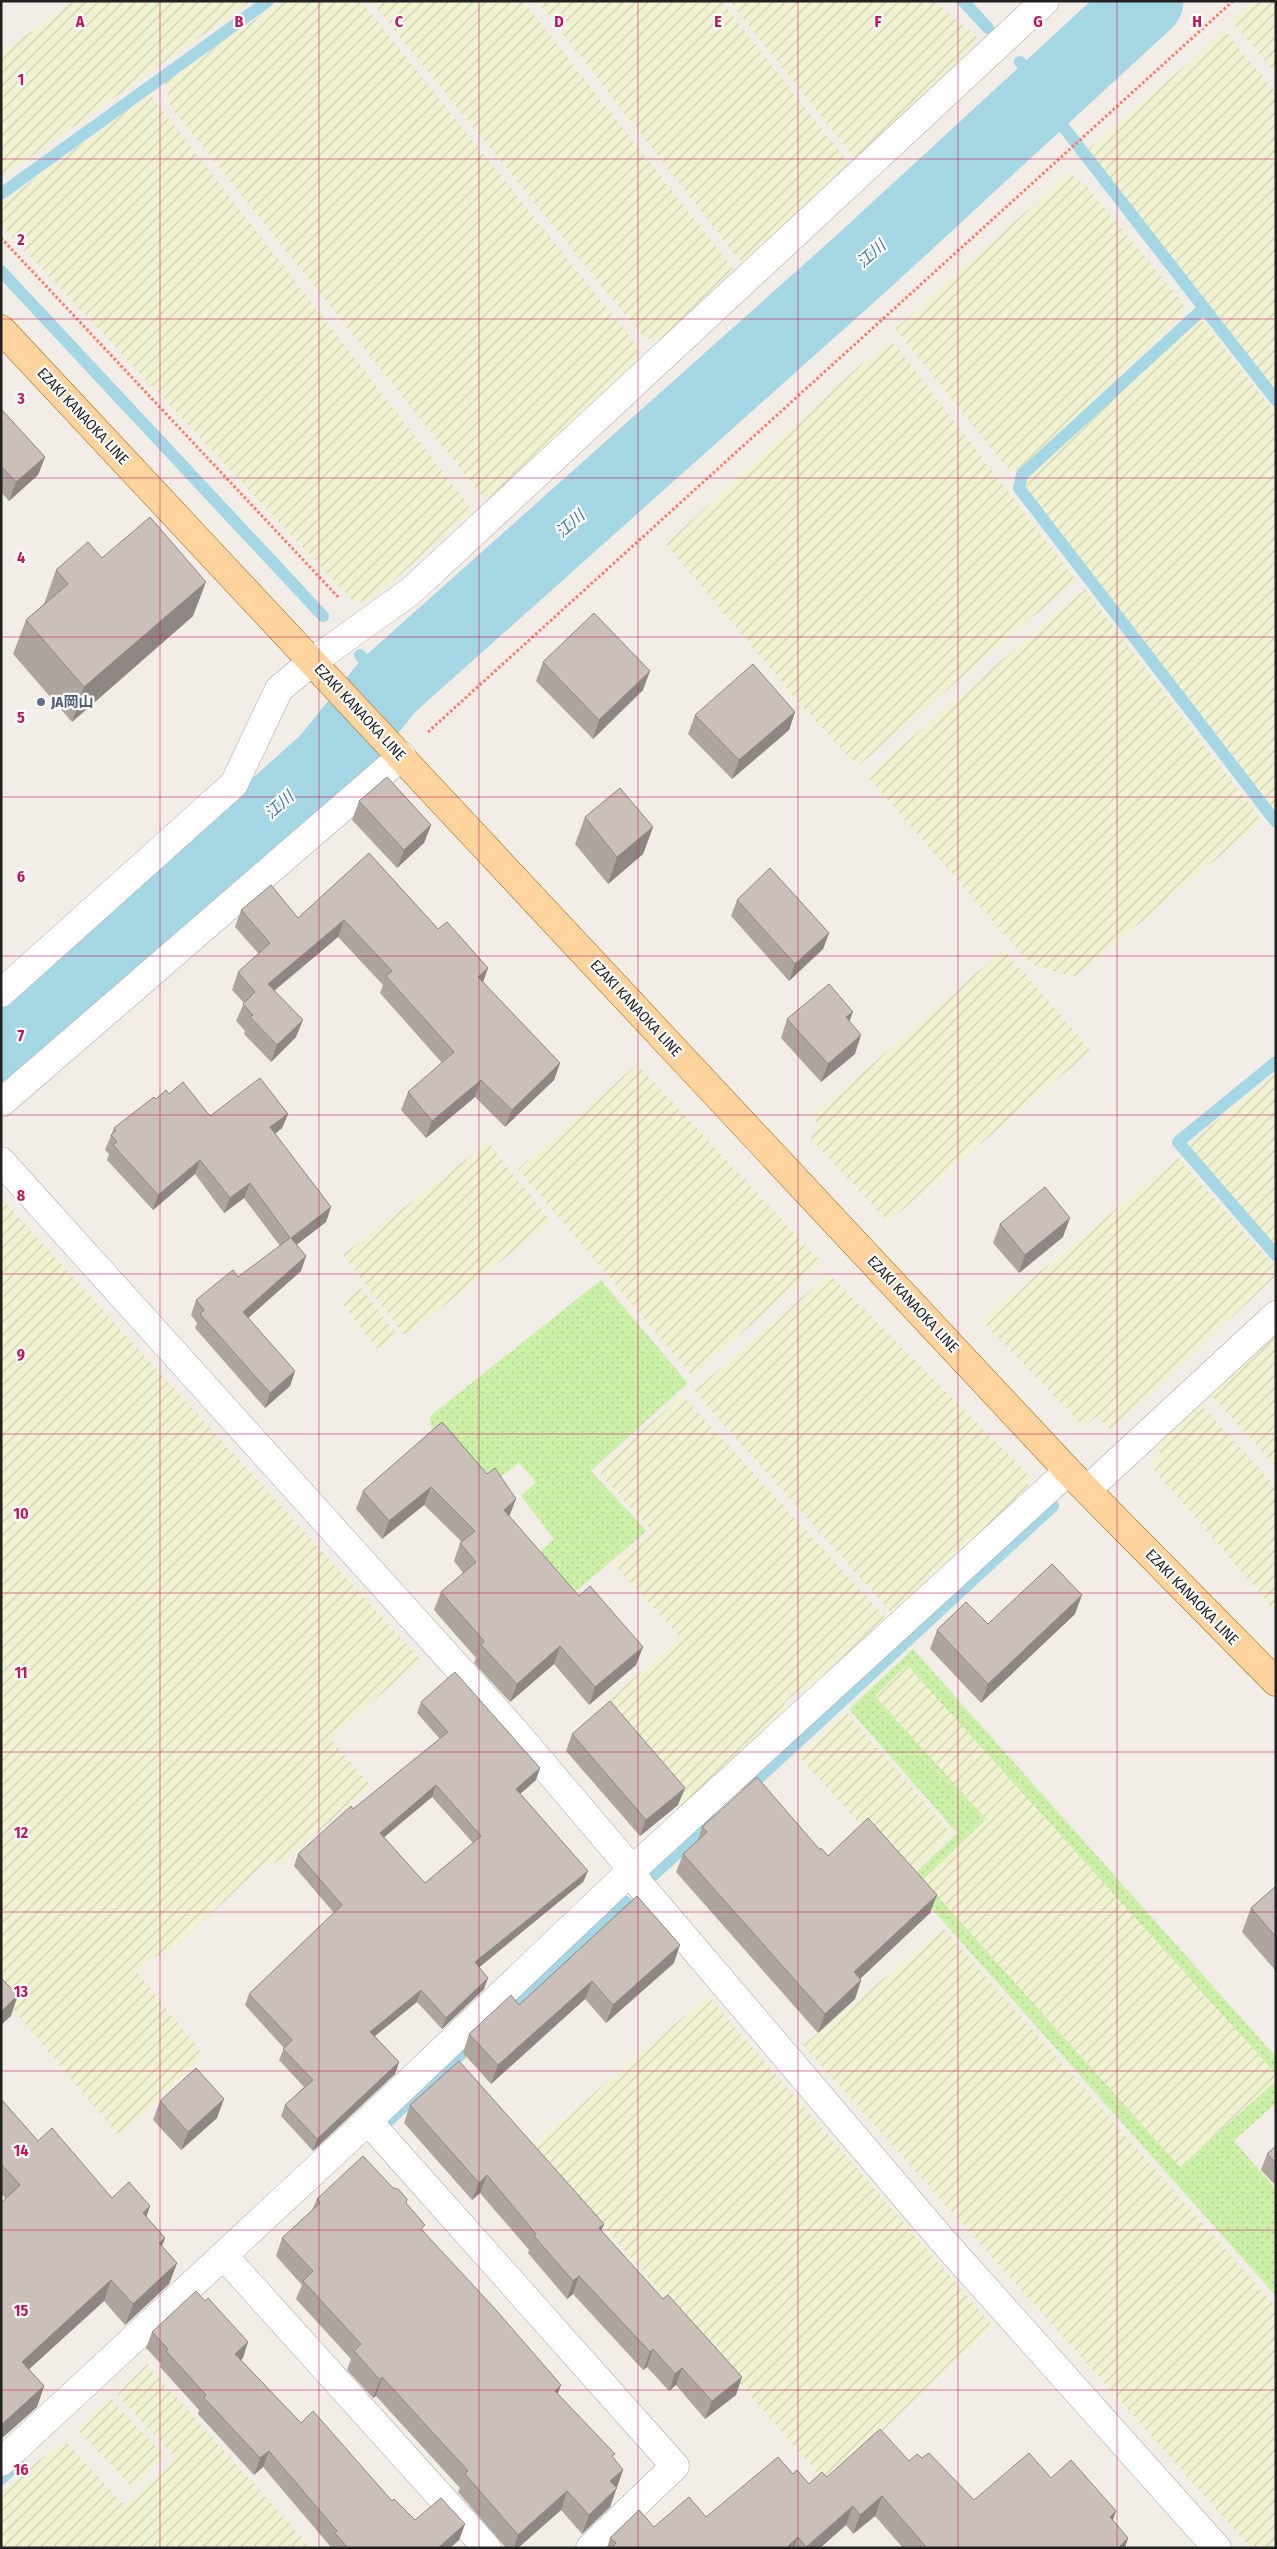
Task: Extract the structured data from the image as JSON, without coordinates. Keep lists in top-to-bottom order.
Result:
{
  "streets": {
    "main road": ["EZAKI KANAOKA LINE"]
  },
  "water": ["江川"],
  "places": ["JA岡山"],
  "grid": {
    "columns": [
      "A",
      "B",
      "C",
      "D",
      "E",
      "F",
      "G",
      "H"
    ],
    "rows": [
      "1",
      "2",
      "3",
      "4",
      "5",
      "6",
      "7",
      "8",
      "9",
      "10",
      "11",
      "12",
      "13",
      "14",
      "15",
      "16"
    ]
  }
}
